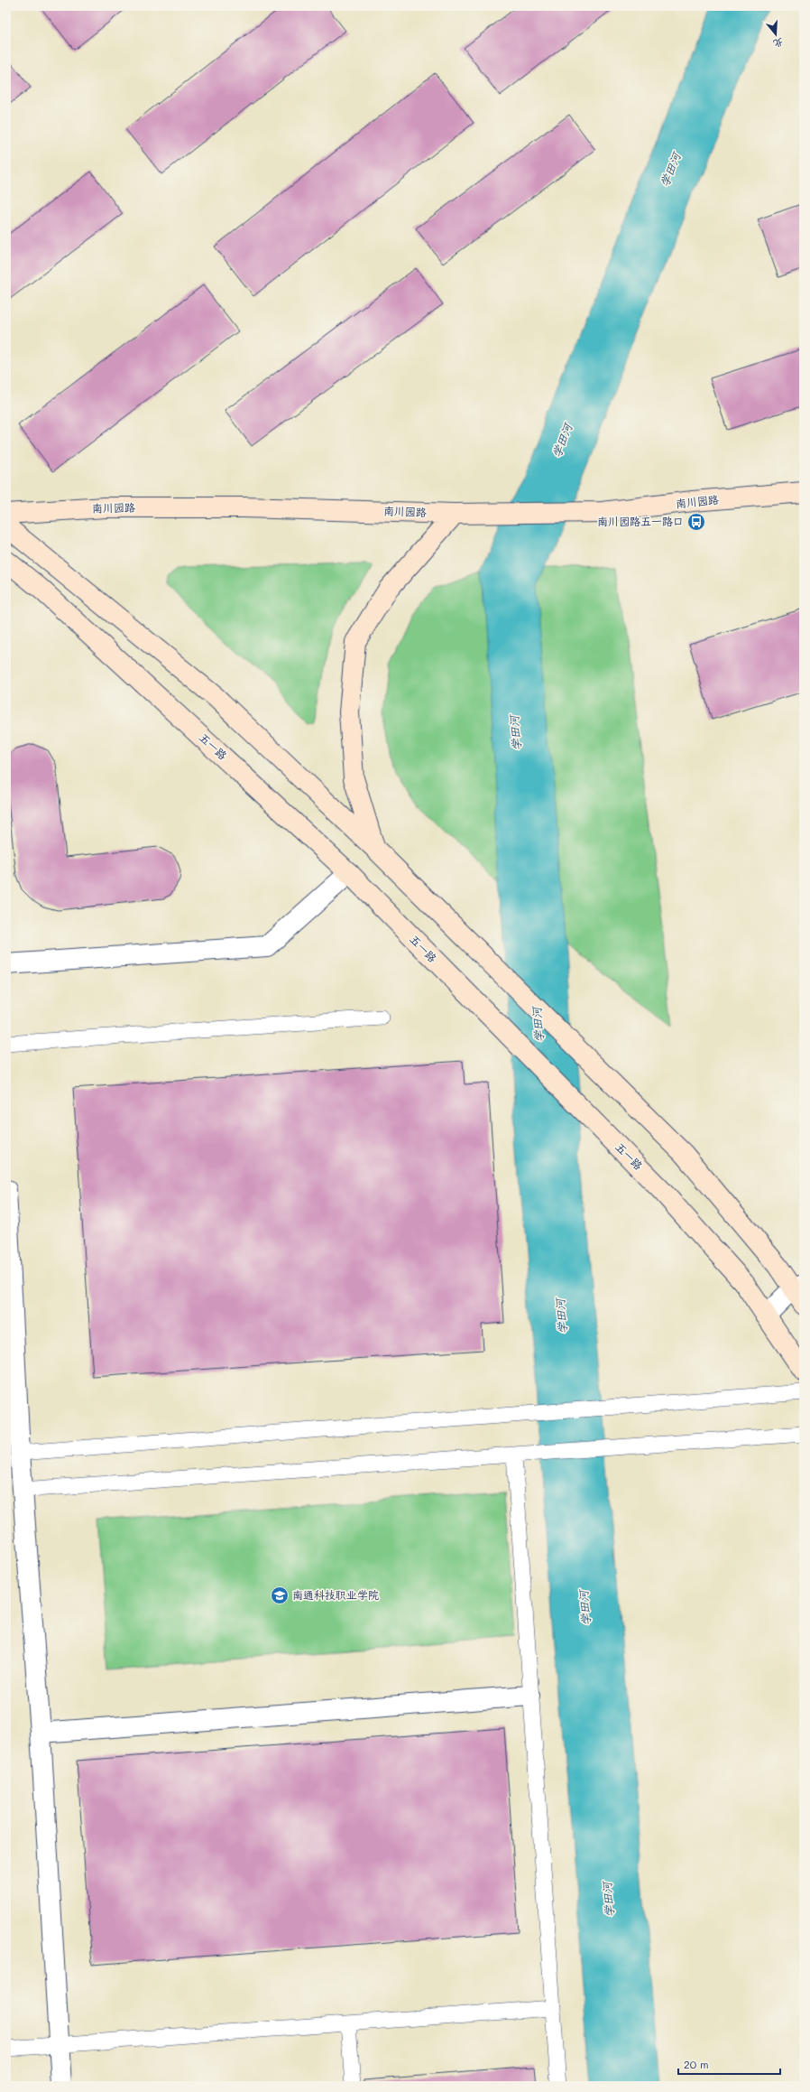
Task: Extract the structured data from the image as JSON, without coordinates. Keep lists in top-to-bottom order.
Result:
{
  "streets": {
    "main road": ["南川园路", "五一路"]
  },
  "water": ["学田河"],
  "places": {
    "bus stop": ["南川园路五一路口"],
    "school or university": ["南通科技职业学院"]
  },
  "scale_bar": "20 m",
  "north": "bottom"
}
